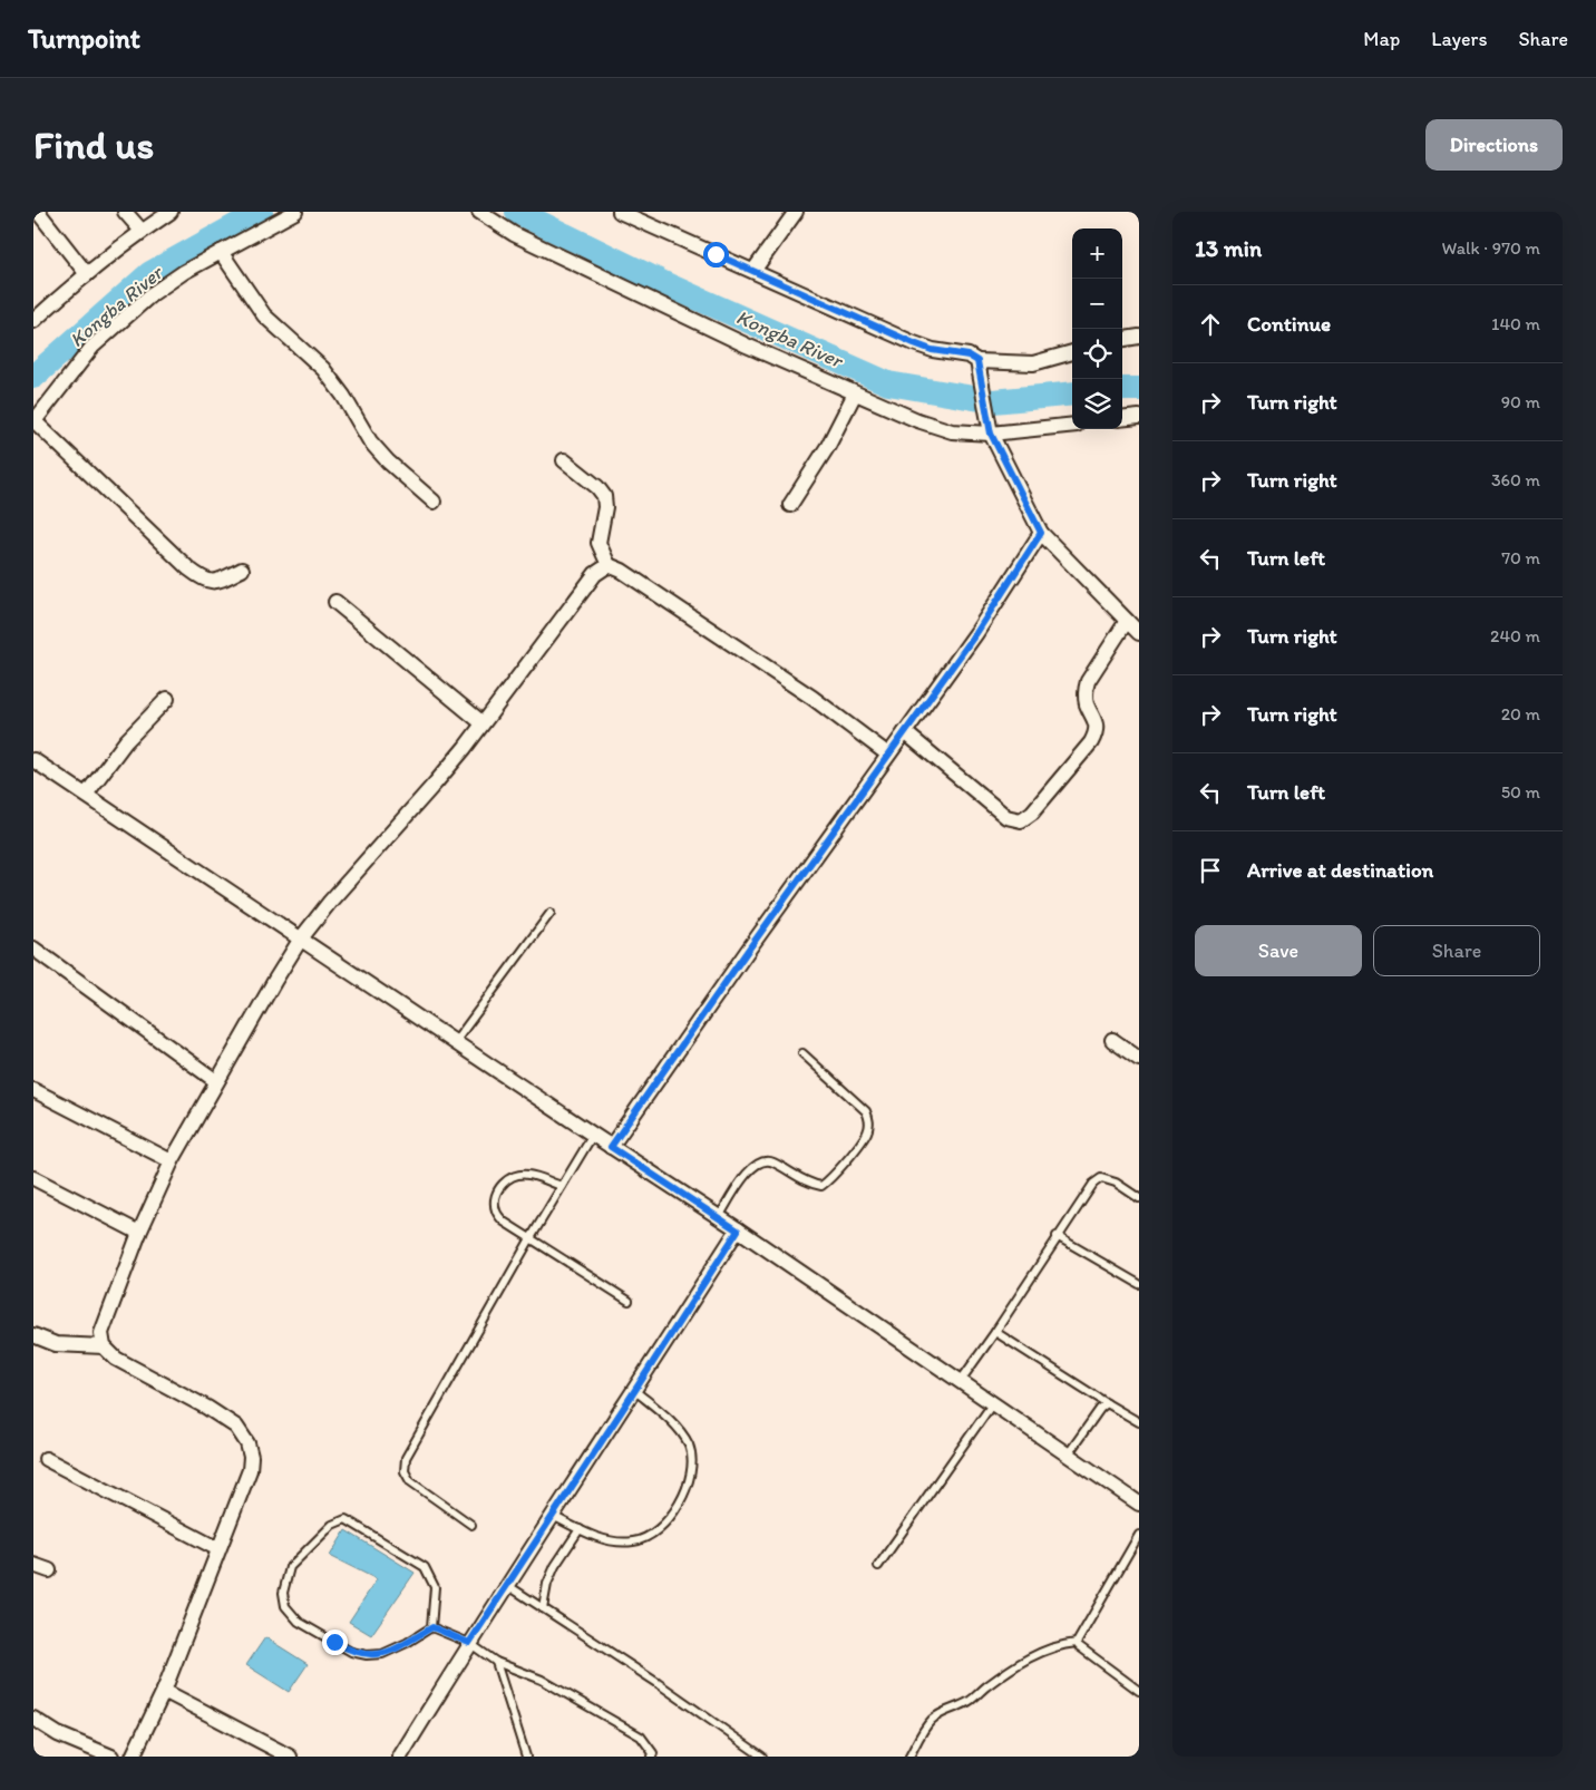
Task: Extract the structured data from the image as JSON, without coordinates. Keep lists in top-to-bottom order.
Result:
{
  "water": ["Kongba River"],
  "page": {
    "header": "Turnpoint",
    "nav": ["Map", "Layers", "Share"],
    "buttons": [
      "Directions",
      ["Save", "Share"]
    ],
    "title": "Find us",
    "heading": ["13 min", "Walk · 970 m"],
    "map_buttons": ["+", "−"],
    "list": [
      ["Continue", "140 m"],
      ["Turn right", "90 m"],
      ["Turn right", "360 m"],
      ["Turn left", "70 m"],
      ["Turn right", "240 m"],
      ["Turn right", "20 m"],
      ["Turn left", "50 m"],
      "Arrive at destination"
    ]
  }
}
